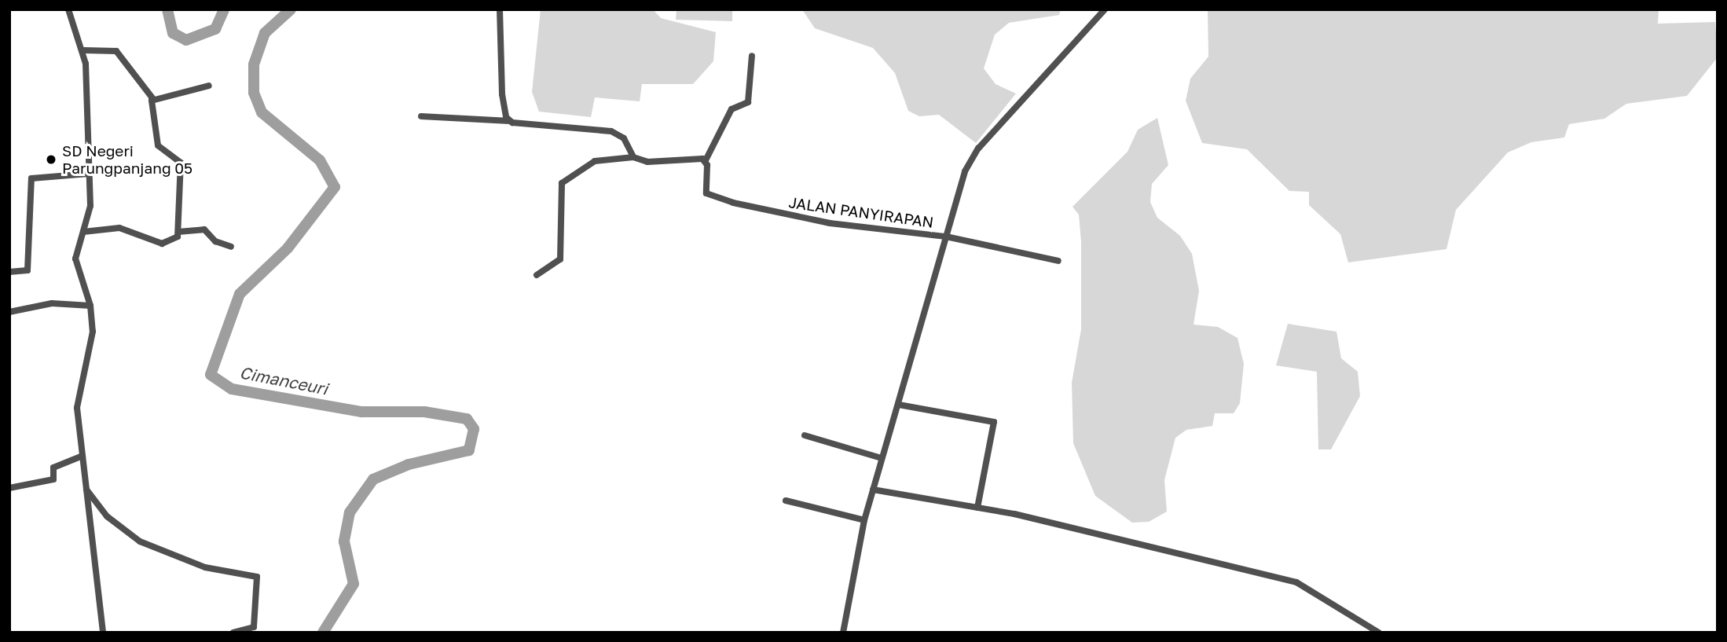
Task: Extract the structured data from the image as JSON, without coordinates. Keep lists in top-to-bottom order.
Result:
{
  "streets": {
    "street": ["JALAN PANYIRAPAN"]
  },
  "water": ["Cimanceuri"],
  "places": ["SD Negeri Parungpanjang 05"]
}
